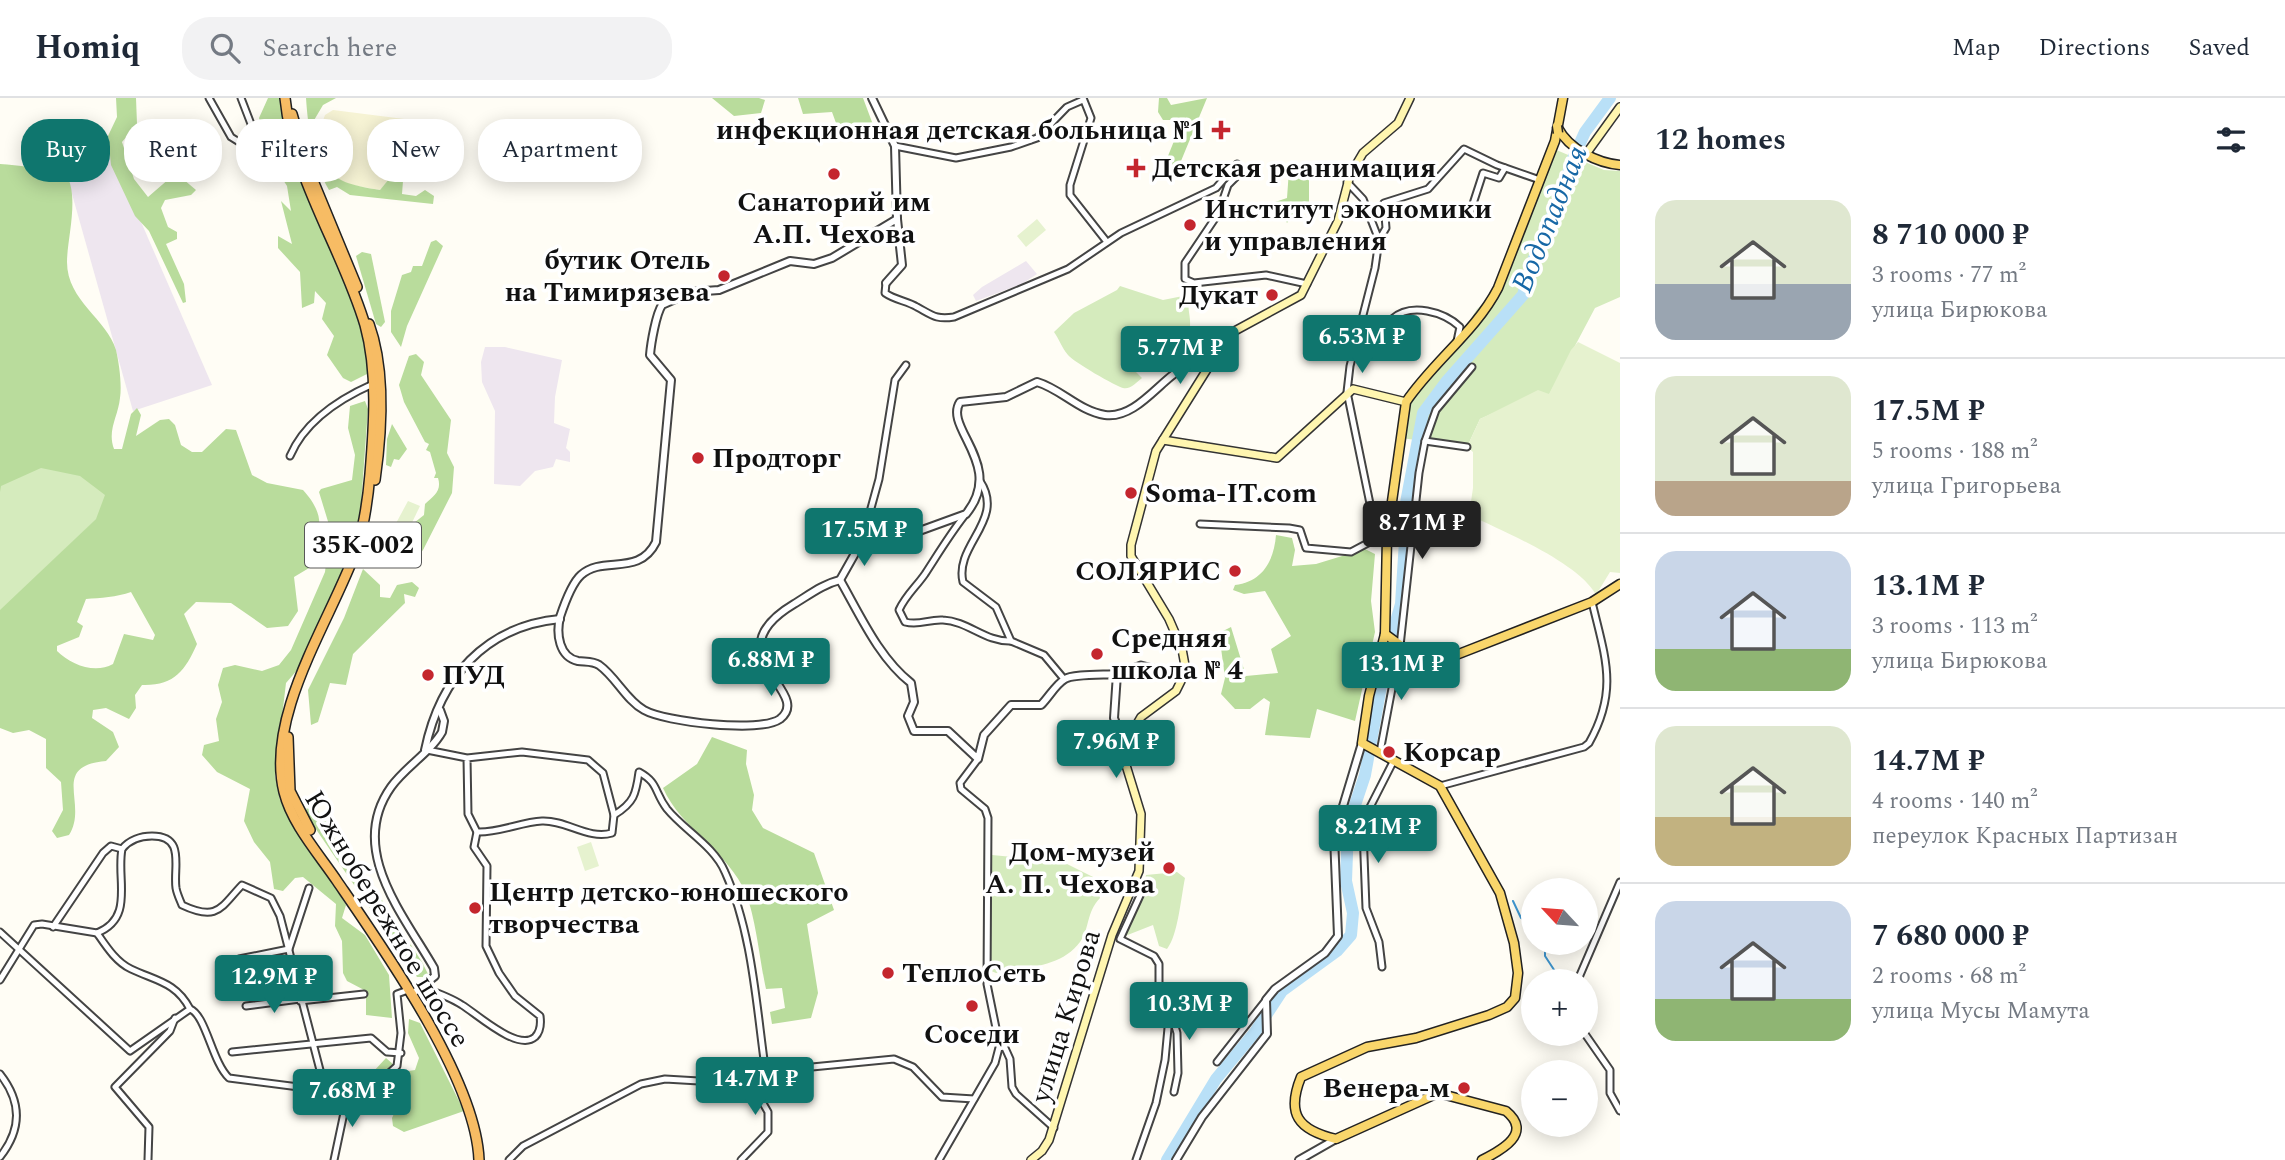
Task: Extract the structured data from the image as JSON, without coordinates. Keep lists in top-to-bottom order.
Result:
{
  "streets": {
    "highway": ["35К-002", "Южнобережное шоссе"],
    "main road": ["улица Кирова"]
  },
  "water": ["Водопадная"],
  "places": {
    "health": ["инфекционная детская больница №1", "Детская реанимация"],
    "other": [
      "Санаторий им А.П. Чехова",
      "Институт экономики и управления",
      "бутик Отель на Тимирязева",
      "Дукат",
      "Продторг",
      "Soma-IT.com",
      "СОЛЯРИС",
      "Средняя школа № 4",
      "ПУД",
      "Корсар",
      "Дом-музей А. П. Чехова",
      "Центр детско-юношеского творчества",
      "ТеплоСеть",
      "Соседи",
      "Венера-м"
    ]
  },
  "north": "top left",
  "page": {
    "header": "Homiq",
    "search": "Search here",
    "nav": ["Map", "Directions", "Saved"],
    "heading": "12 homes",
    "chip": [
      "Buy",
      "Rent",
      "Filters",
      "New",
      "Apartment"
    ],
    "list": [
      {
        "name": "8 710 000 ₽",
        "note": "3 rooms · 77 m² · улица Бирюкова"
      },
      {
        "name": "17.5M ₽",
        "note": "5 rooms · 188 m² · улица Григорьева"
      },
      {
        "name": "13.1M ₽",
        "note": "3 rooms · 113 m² · улица Бирюкова"
      },
      {
        "name": "14.7M ₽",
        "note": "4 rooms · 140 m² · переулок Красных Партизан"
      },
      {
        "name": "7 680 000 ₽",
        "note": "2 rooms · 68 m² · улица Мусы Мамута"
      }
    ],
    "price": [
      "6.53M ₽",
      "5.77M ₽",
      "8.71M ₽",
      "17.5M ₽",
      "6.88M ₽",
      "13.1M ₽",
      "7.96M ₽",
      "8.21M ₽",
      "12.9M ₽",
      "10.3M ₽",
      "14.7M ₽",
      "7.68M ₽"
    ],
    "map_buttons": ["+", "−"]
  }
}
